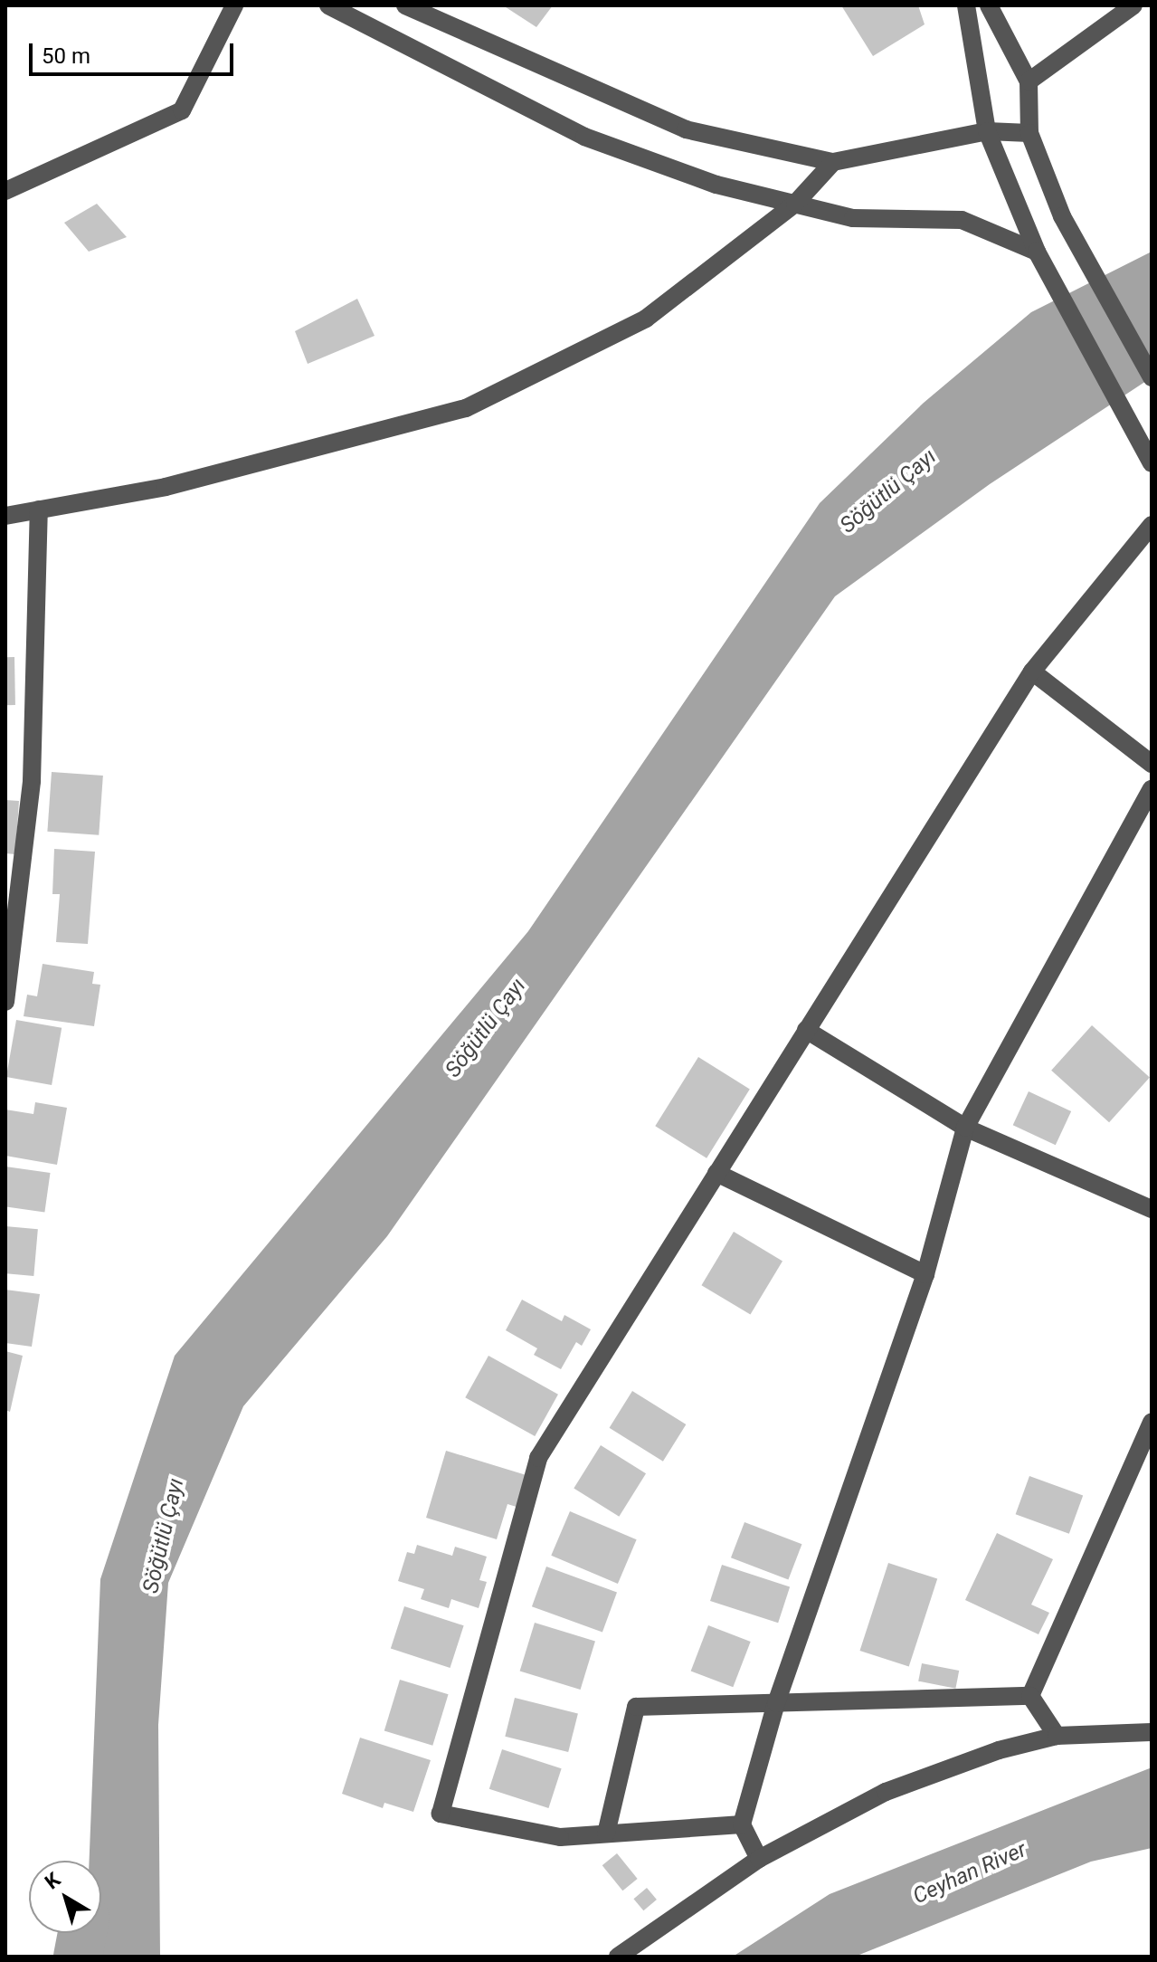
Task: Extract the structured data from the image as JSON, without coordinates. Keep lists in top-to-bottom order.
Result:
{
  "water": ["Söğütlü Çayı", "Ceyhan River"],
  "scale_bar": "50 m",
  "north": "top left"
}
